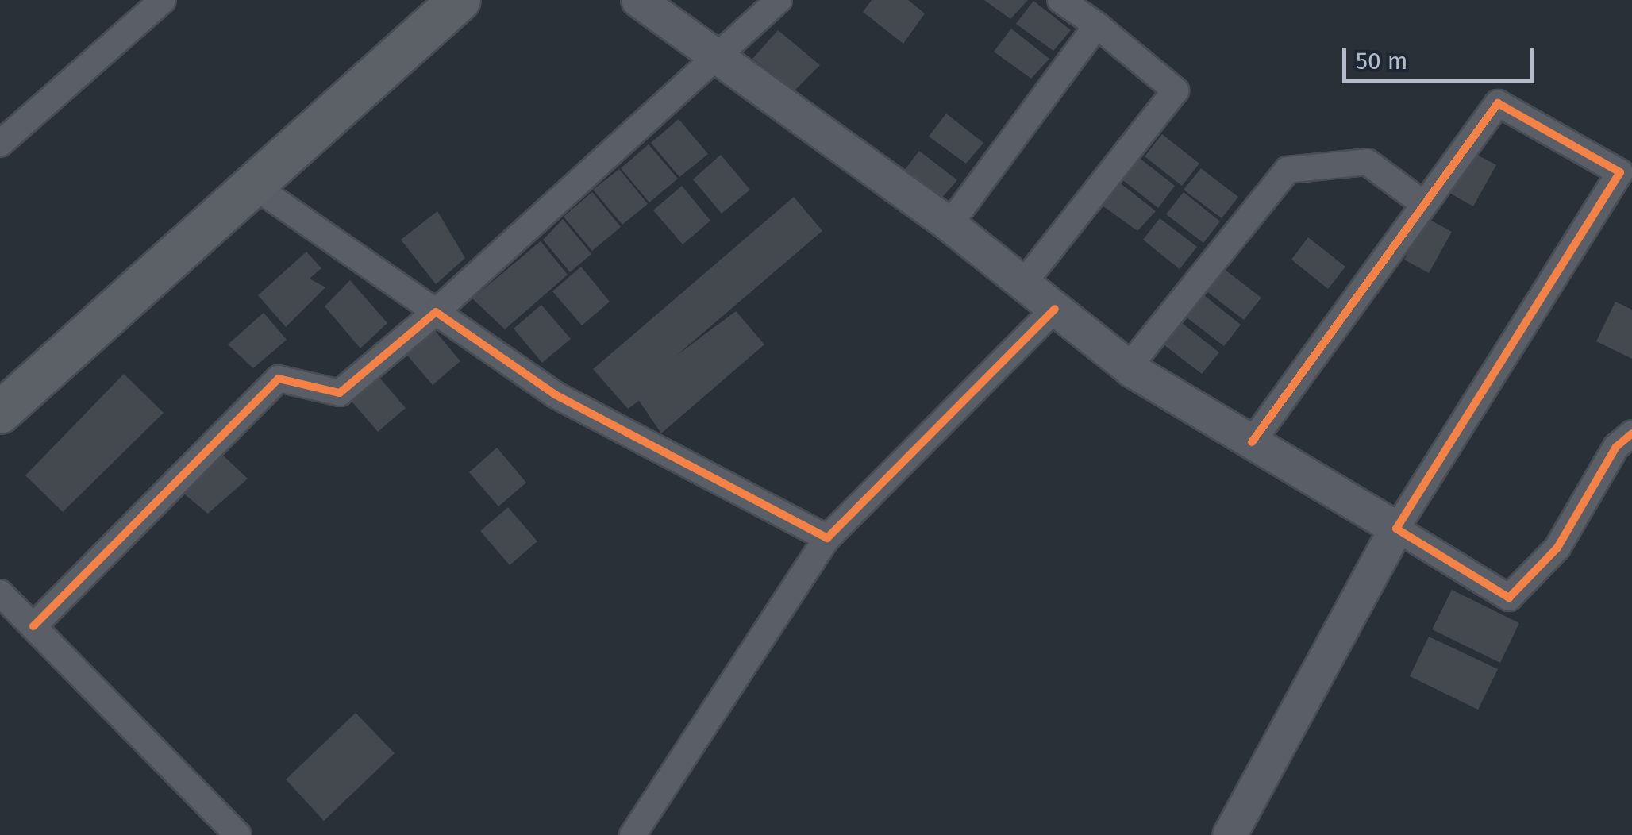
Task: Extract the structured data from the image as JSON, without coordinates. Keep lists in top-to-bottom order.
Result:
{
  "scale_bar": "50 m"
}
